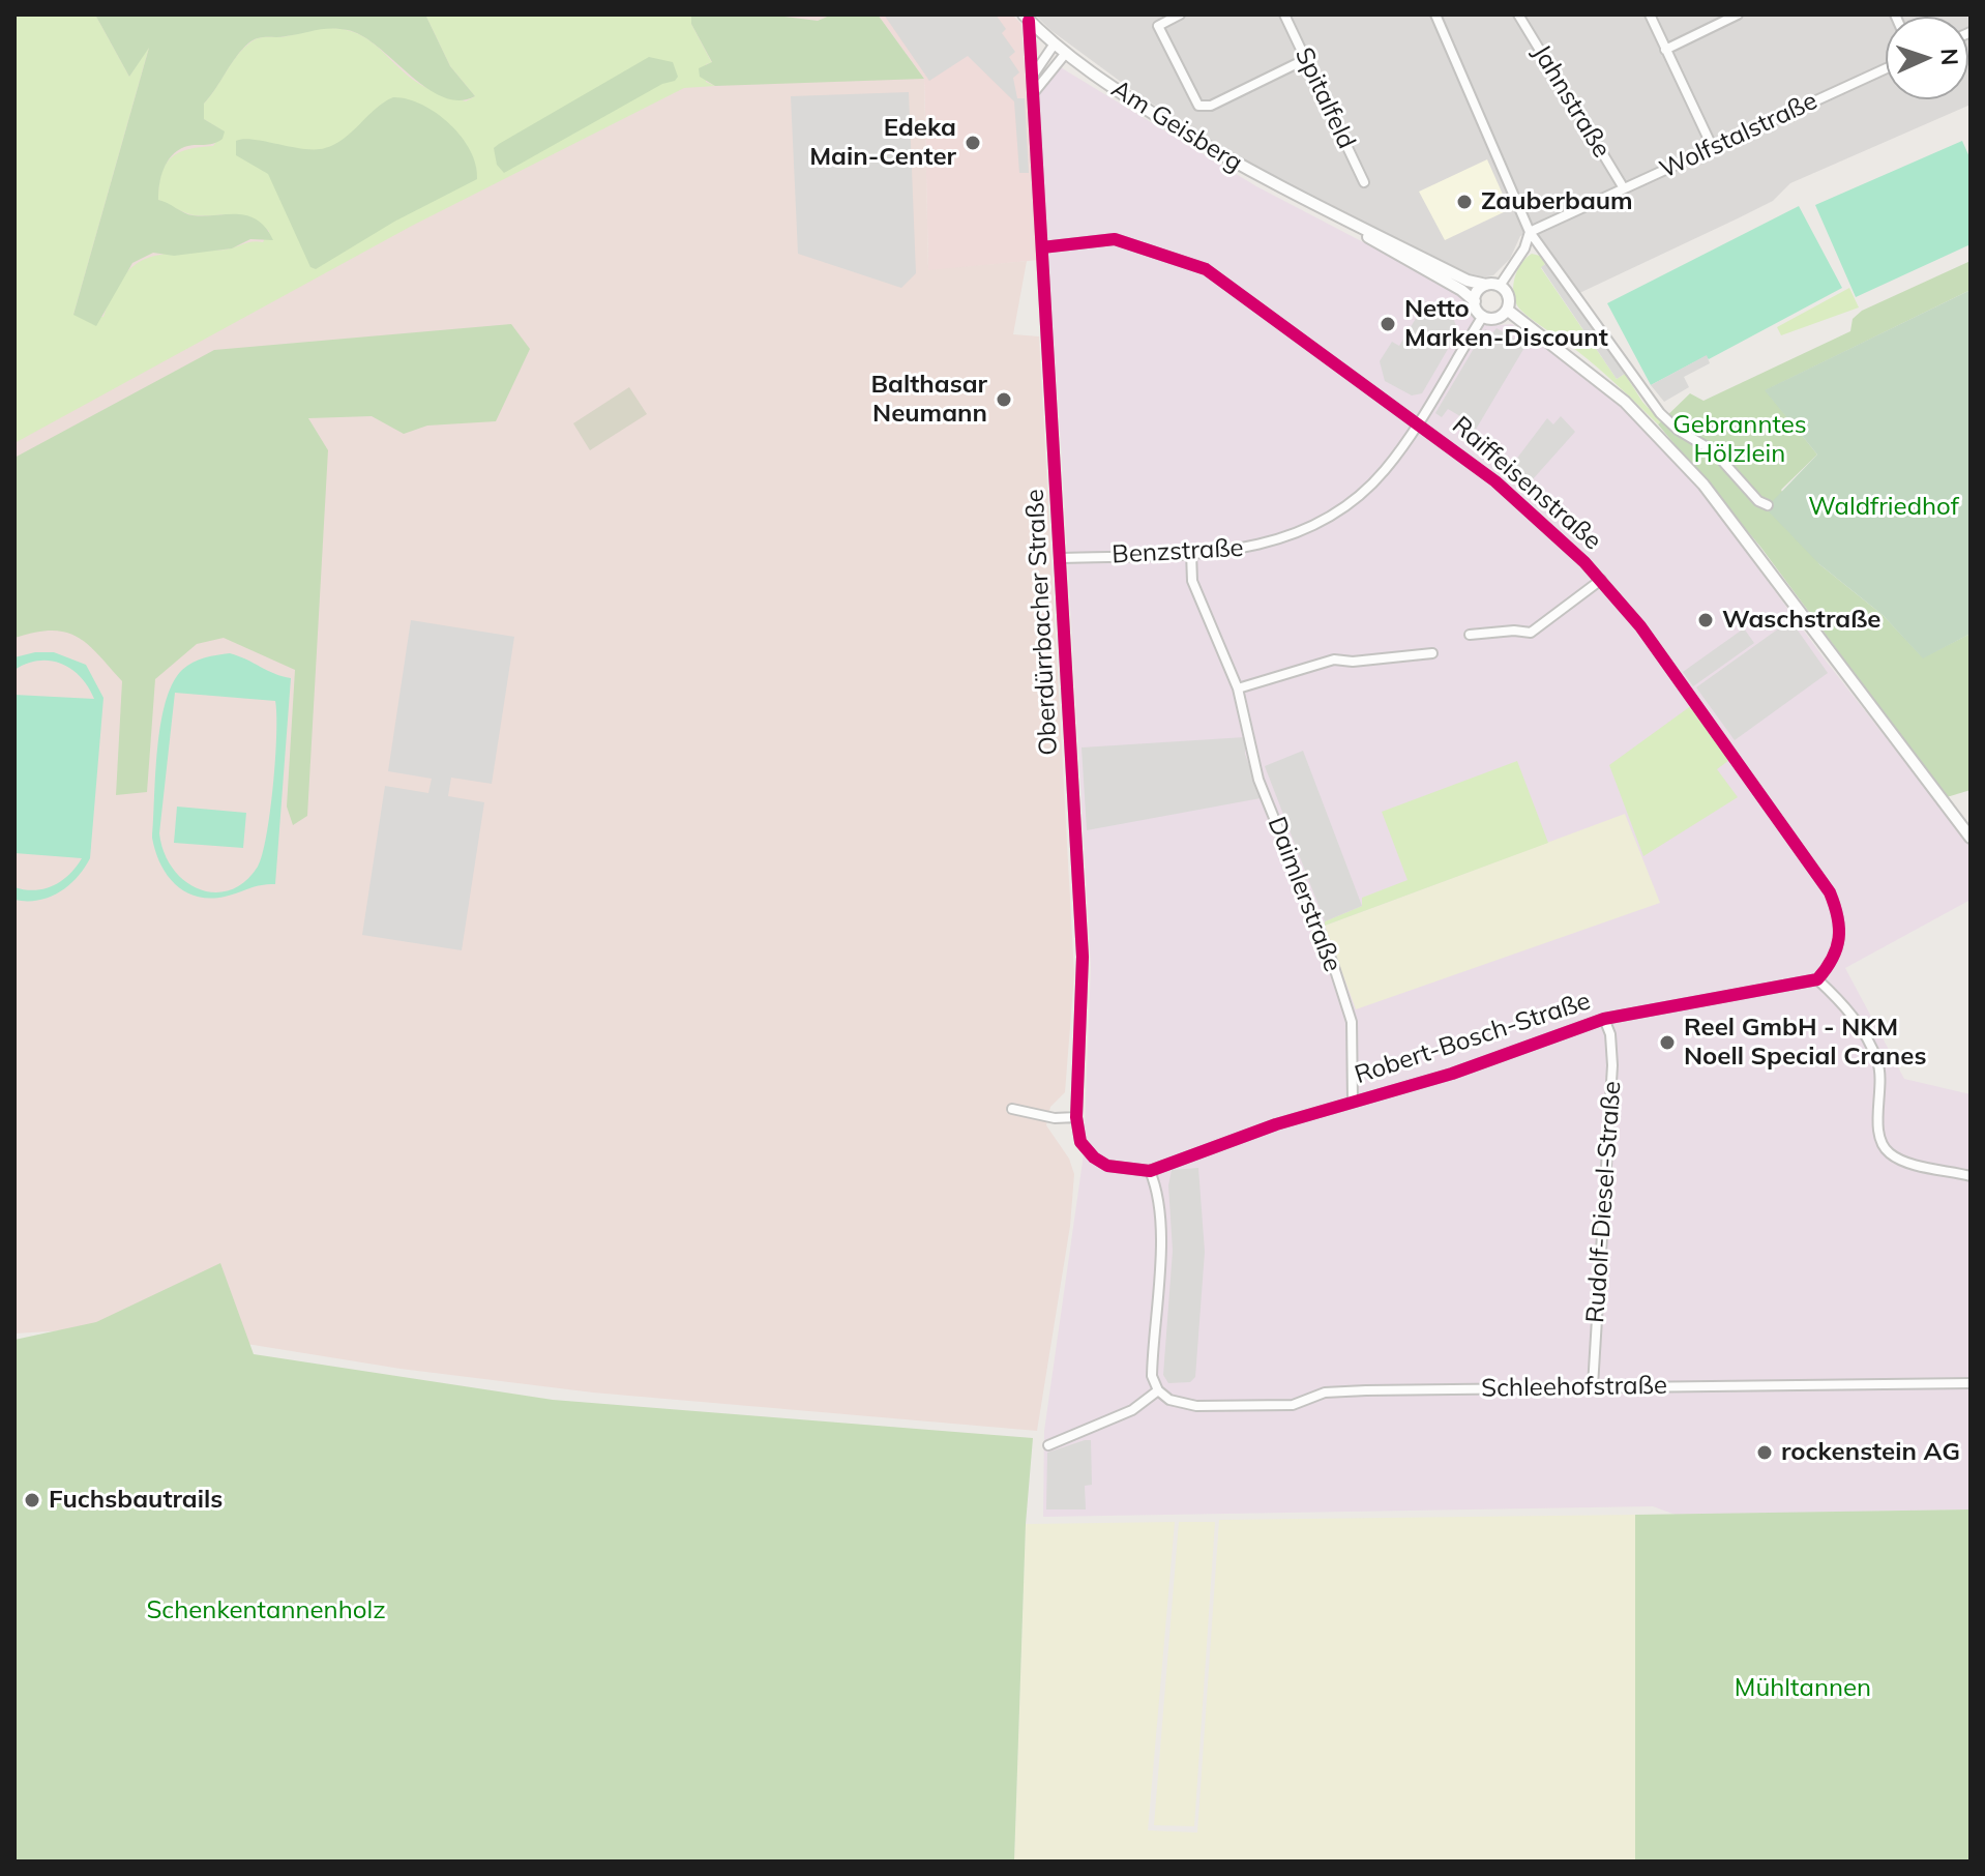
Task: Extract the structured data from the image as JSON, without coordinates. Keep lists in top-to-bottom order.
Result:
{
  "streets": {
    "street": [
      "Spitalfeld",
      "Jahnstraße",
      "Am Geisberg",
      "Wolfstalstraße",
      "Raiffeisenstraße",
      "Benzstraße",
      "Oberdürrbacher Straße",
      "Daimlerstraße",
      "Robert-Bosch-Straße",
      "Rudolf-Diesel-Straße",
      "Schleehofstraße"
    ]
  },
  "crossings": [
    ["Jahnstraße", "Wolfstalstraße"],
    ["Am Geisberg", "Benzstraße"],
    ["Am Geisberg", "Oberdürrbacher Straße"],
    ["Raiffeisenstraße", "Benzstraße"],
    ["Raiffeisenstraße", "Oberdürrbacher Straße"],
    ["Raiffeisenstraße", "Robert-Bosch-Straße"],
    ["Benzstraße", "Oberdürrbacher Straße"],
    ["Benzstraße", "Daimlerstraße"],
    ["Oberdürrbacher Straße", "Robert-Bosch-Straße"],
    ["Daimlerstraße", "Robert-Bosch-Straße"],
    ["Robert-Bosch-Straße", "Rudolf-Diesel-Straße"],
    ["Rudolf-Diesel-Straße", "Schleehofstraße"]
  ],
  "parks": [
    "Gebranntes Hölzlein",
    "Waldfriedhof",
    "Schenkentannenholz",
    "Mühltannen"
  ],
  "places": [
    "Edeka Main-Center",
    "Zauberbaum",
    "Netto Marken-Discount",
    "Balthasar Neumann",
    "Waschstraße",
    "Reel GmbH - NKM Noell Special Cranes",
    "rockenstein AG",
    "Fuchsbautrails"
  ],
  "north": "right"
}
